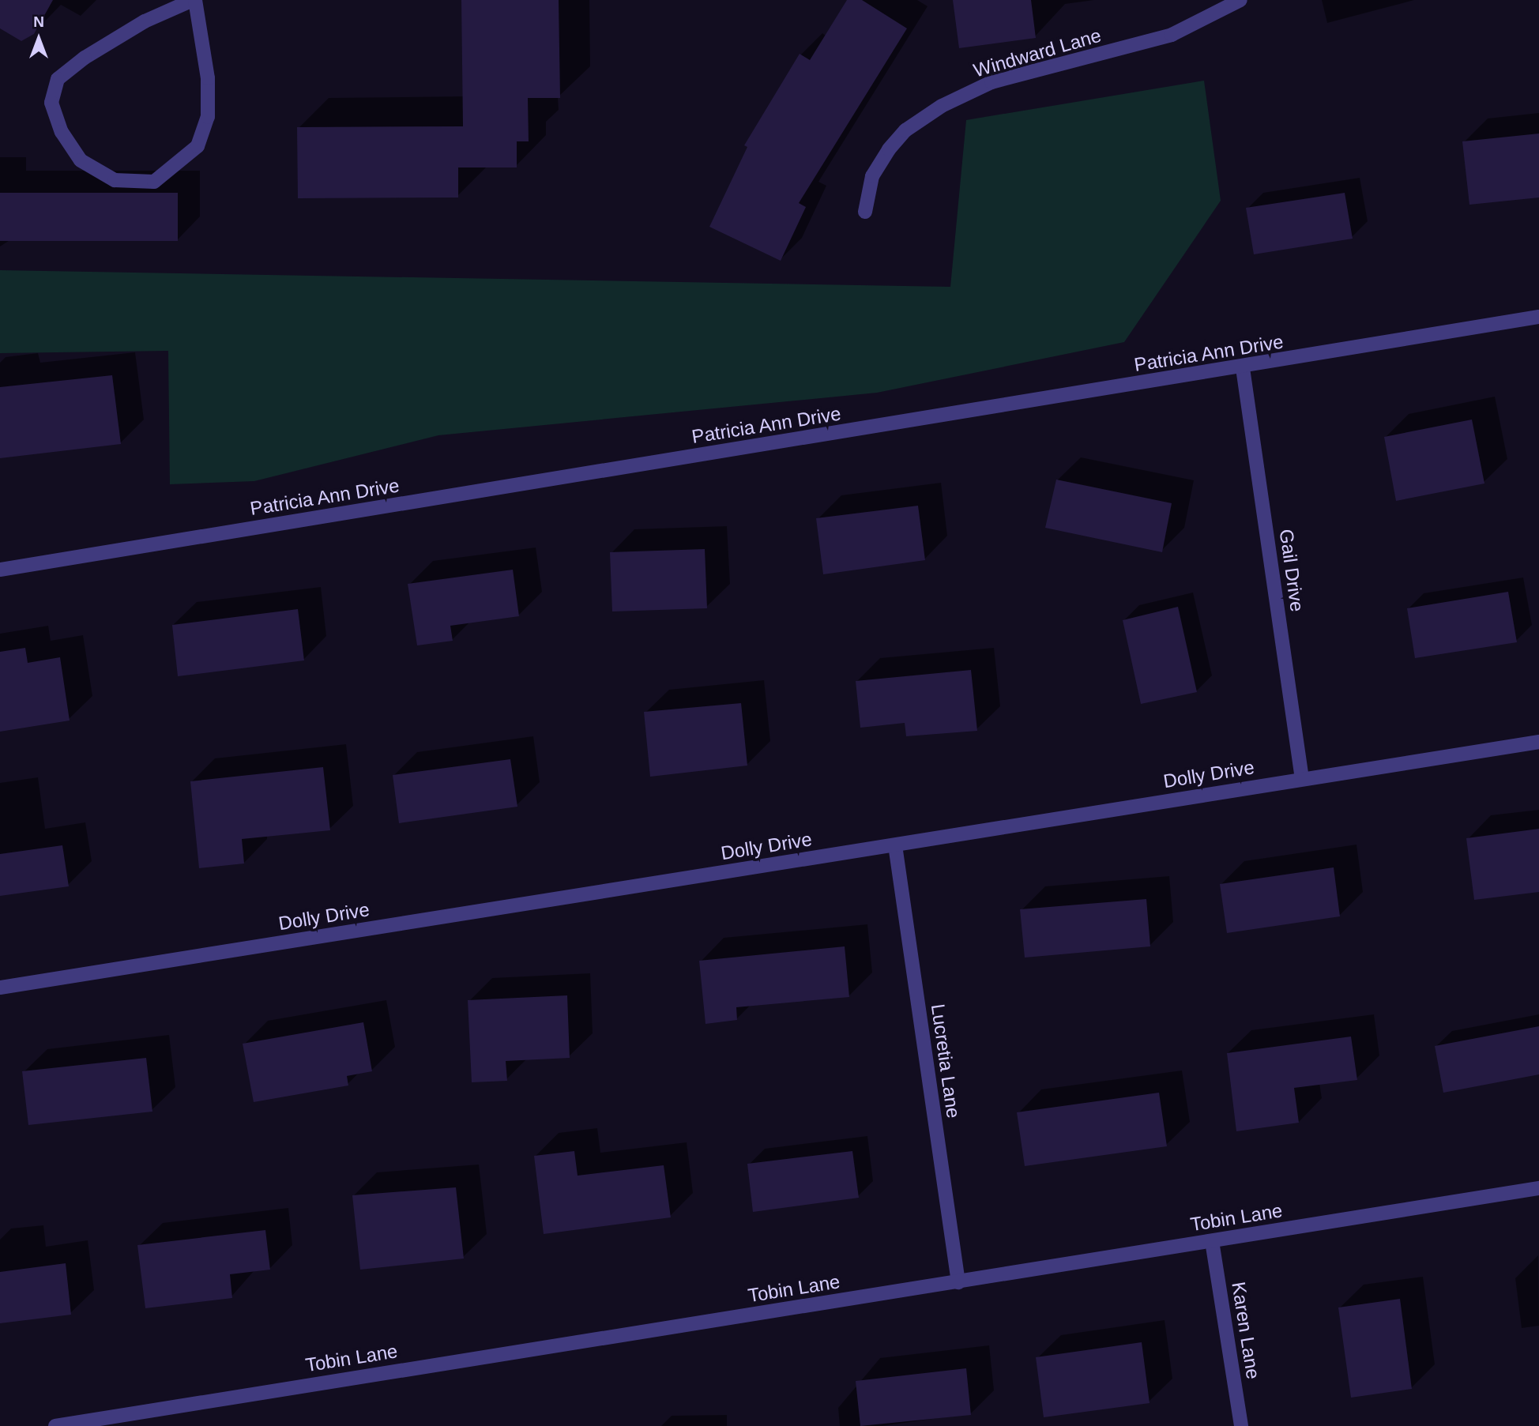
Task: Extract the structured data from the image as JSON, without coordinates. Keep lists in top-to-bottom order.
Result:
{
  "streets": {
    "street": [
      "Windward Lane",
      "Patricia Ann Drive",
      "Gail Drive",
      "Dolly Drive",
      "Lucretia Lane",
      "Tobin Lane",
      "Karen Lane"
    ]
  },
  "crossings": [
    ["Patricia Ann Drive", "Gail Drive"],
    ["Gail Drive", "Dolly Drive"],
    ["Dolly Drive", "Lucretia Lane"],
    ["Lucretia Lane", "Tobin Lane"],
    ["Tobin Lane", "Karen Lane"]
  ],
  "north": "top"
}
